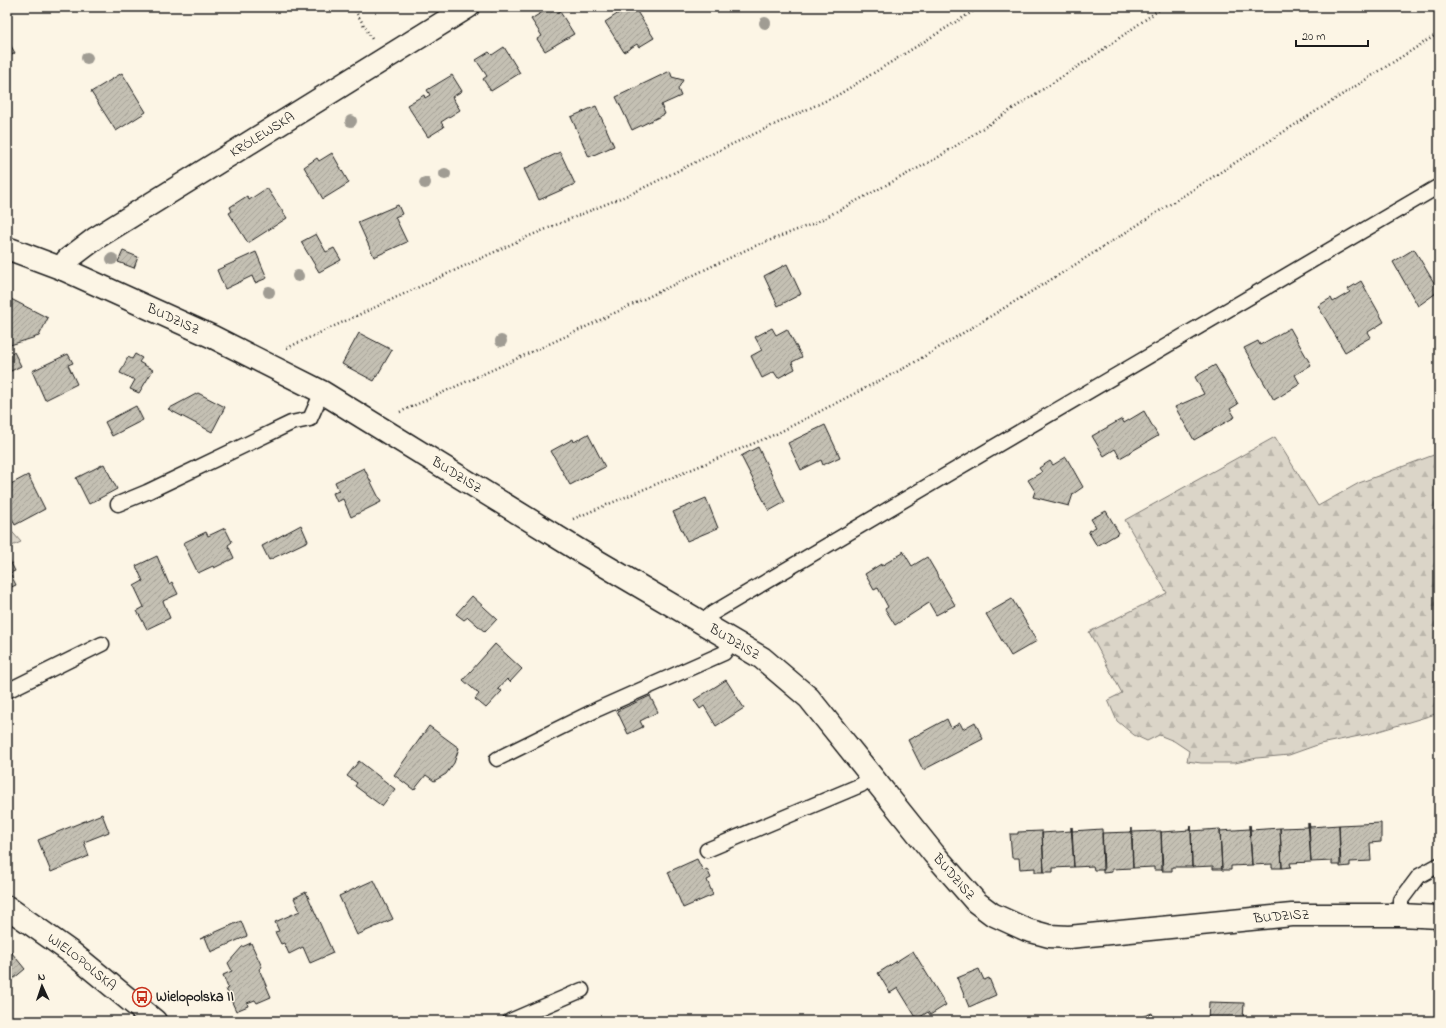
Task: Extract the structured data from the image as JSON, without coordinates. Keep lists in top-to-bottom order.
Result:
{
  "streets": {
    "street": ["KRÓLEWSKA", "BUDZISZ", "WIELOPOLSKA"]
  },
  "crossings": [
    ["KRÓLEWSKA", "BUDZISZ"]
  ],
  "places": {
    "bus stop": ["Wielopolska II"]
  },
  "scale_bar": "20 m",
  "north": "top"
}
